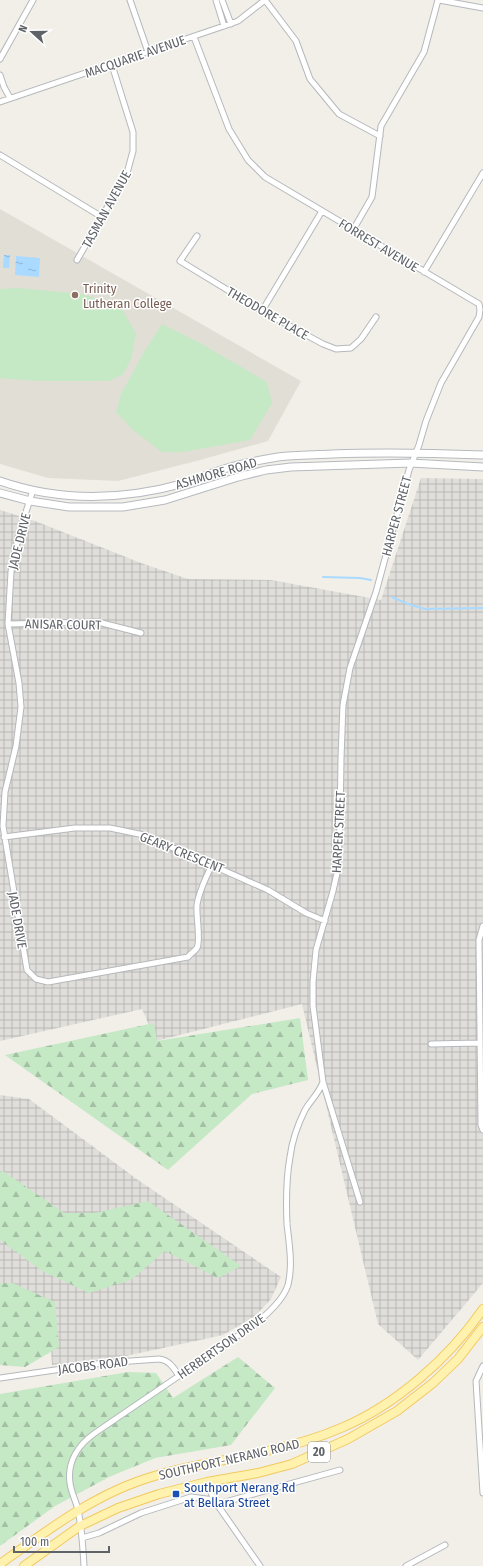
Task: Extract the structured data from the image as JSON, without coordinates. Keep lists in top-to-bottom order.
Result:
{
  "streets": {
    "main road": ["ASHMORE ROAD", "20", "SOUTHPORT-NERANG ROAD"],
    "street": [
      "MACQUARIE AVENUE",
      "TASMAN AVENUE",
      "FORREST AVENUE",
      "THEODORE PLACE",
      "HARPER STREET",
      "JADE DRIVE",
      "ANISAR COURT",
      "GEARY CRESCENT",
      "HERBERTSON DRIVE",
      "JACOBS ROAD"
    ]
  },
  "crossings": [
    ["MACQUARIE AVENUE", "TASMAN AVENUE"],
    ["MACQUARIE AVENUE", "FORREST AVENUE"],
    ["FORREST AVENUE", "ASHMORE ROAD"],
    ["FORREST AVENUE", "HARPER STREET"],
    ["ASHMORE ROAD", "HARPER STREET"],
    ["ASHMORE ROAD", "JADE DRIVE"],
    ["HARPER STREET", "GEARY CRESCENT"],
    ["HARPER STREET", "HERBERTSON DRIVE"],
    ["JADE DRIVE", "ANISAR COURT"],
    ["JADE DRIVE", "GEARY CRESCENT"],
    ["HERBERTSON DRIVE", "JACOBS ROAD"],
    ["HERBERTSON DRIVE", "SOUTHPORT-NERANG ROAD"]
  ],
  "places": {
    "other": ["Trinity Lutheran College"],
    "transit": ["Southport Nerang Rd at Bellara Street"]
  },
  "scale_bar": "100 m",
  "north": "left"
}
